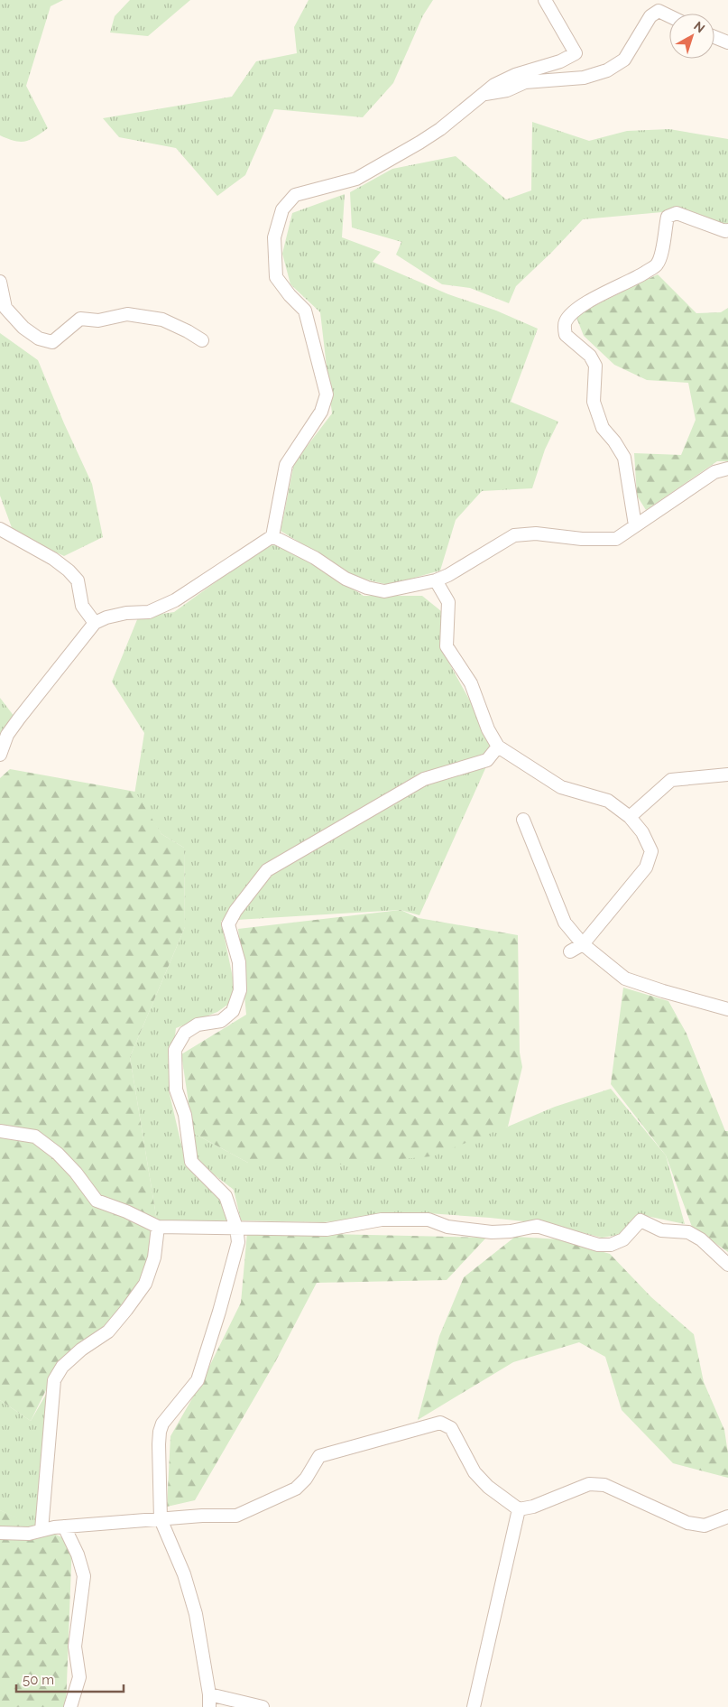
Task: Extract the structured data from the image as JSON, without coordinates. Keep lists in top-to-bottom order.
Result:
{
  "scale_bar": "50 m",
  "north": "top right"
}
